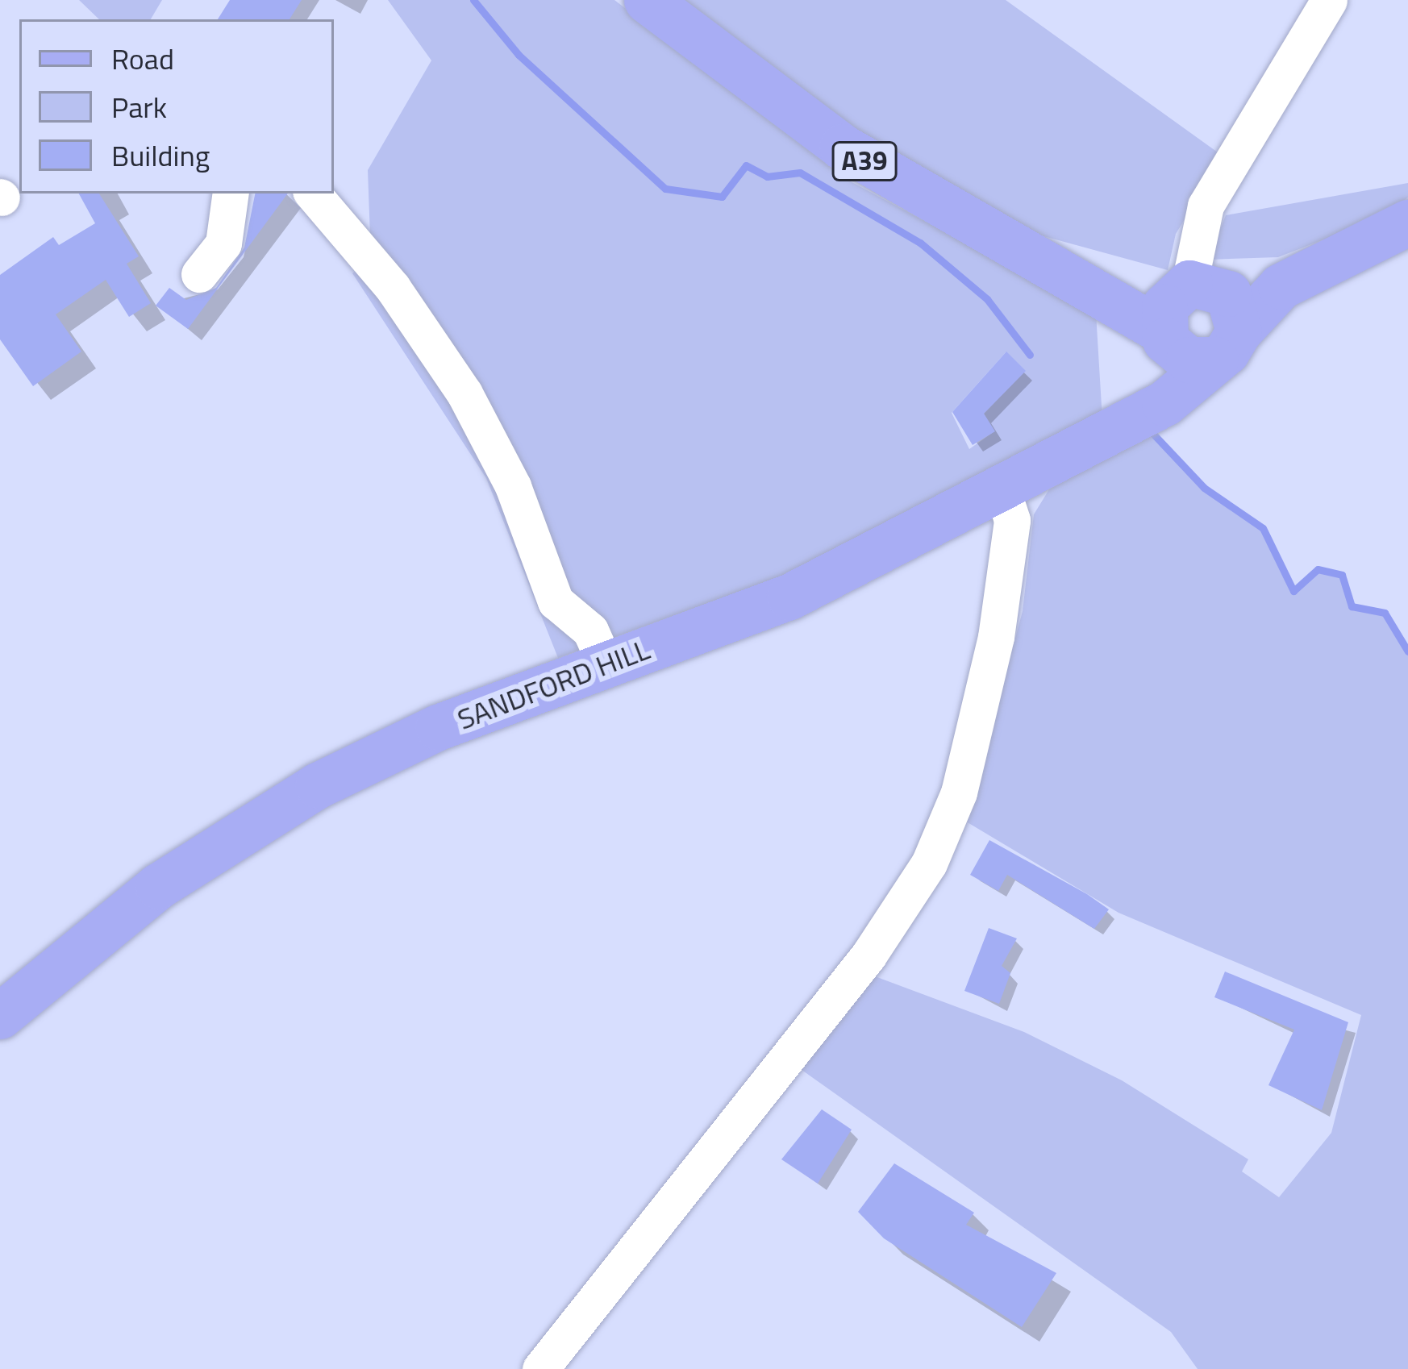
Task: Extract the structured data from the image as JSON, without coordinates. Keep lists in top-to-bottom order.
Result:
{
  "streets": {
    "main road": ["A39", "SANDFORD HILL"]
  },
  "crossings": [
    ["A39", "SANDFORD HILL"]
  ],
  "legend": ["Road", "Park", "Building"]
}
